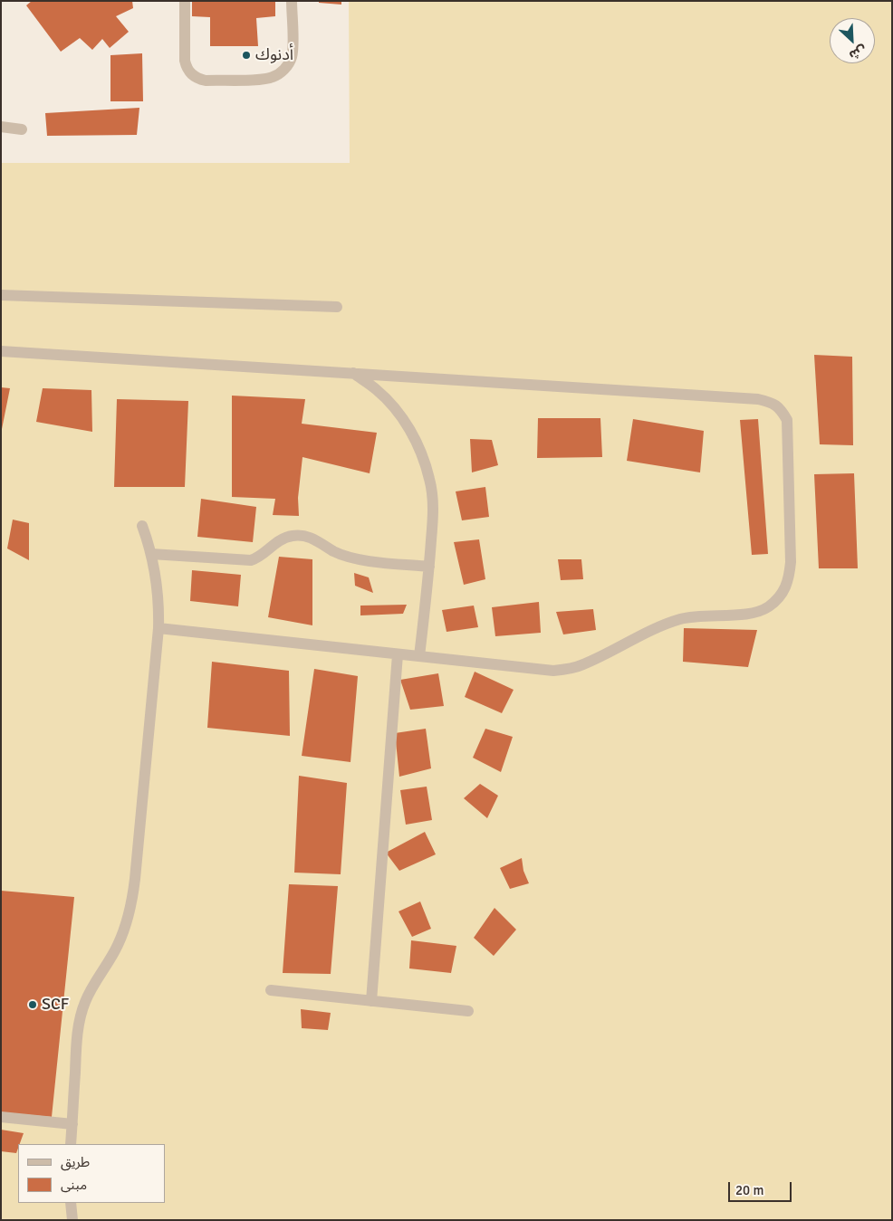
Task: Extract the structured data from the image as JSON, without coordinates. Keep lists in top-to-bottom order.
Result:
{
  "places": ["أدنوك", "SCF"],
  "legend": ["طريق", "مبنى"],
  "scale_bar": "20 m",
  "north": "bottom right"
}
